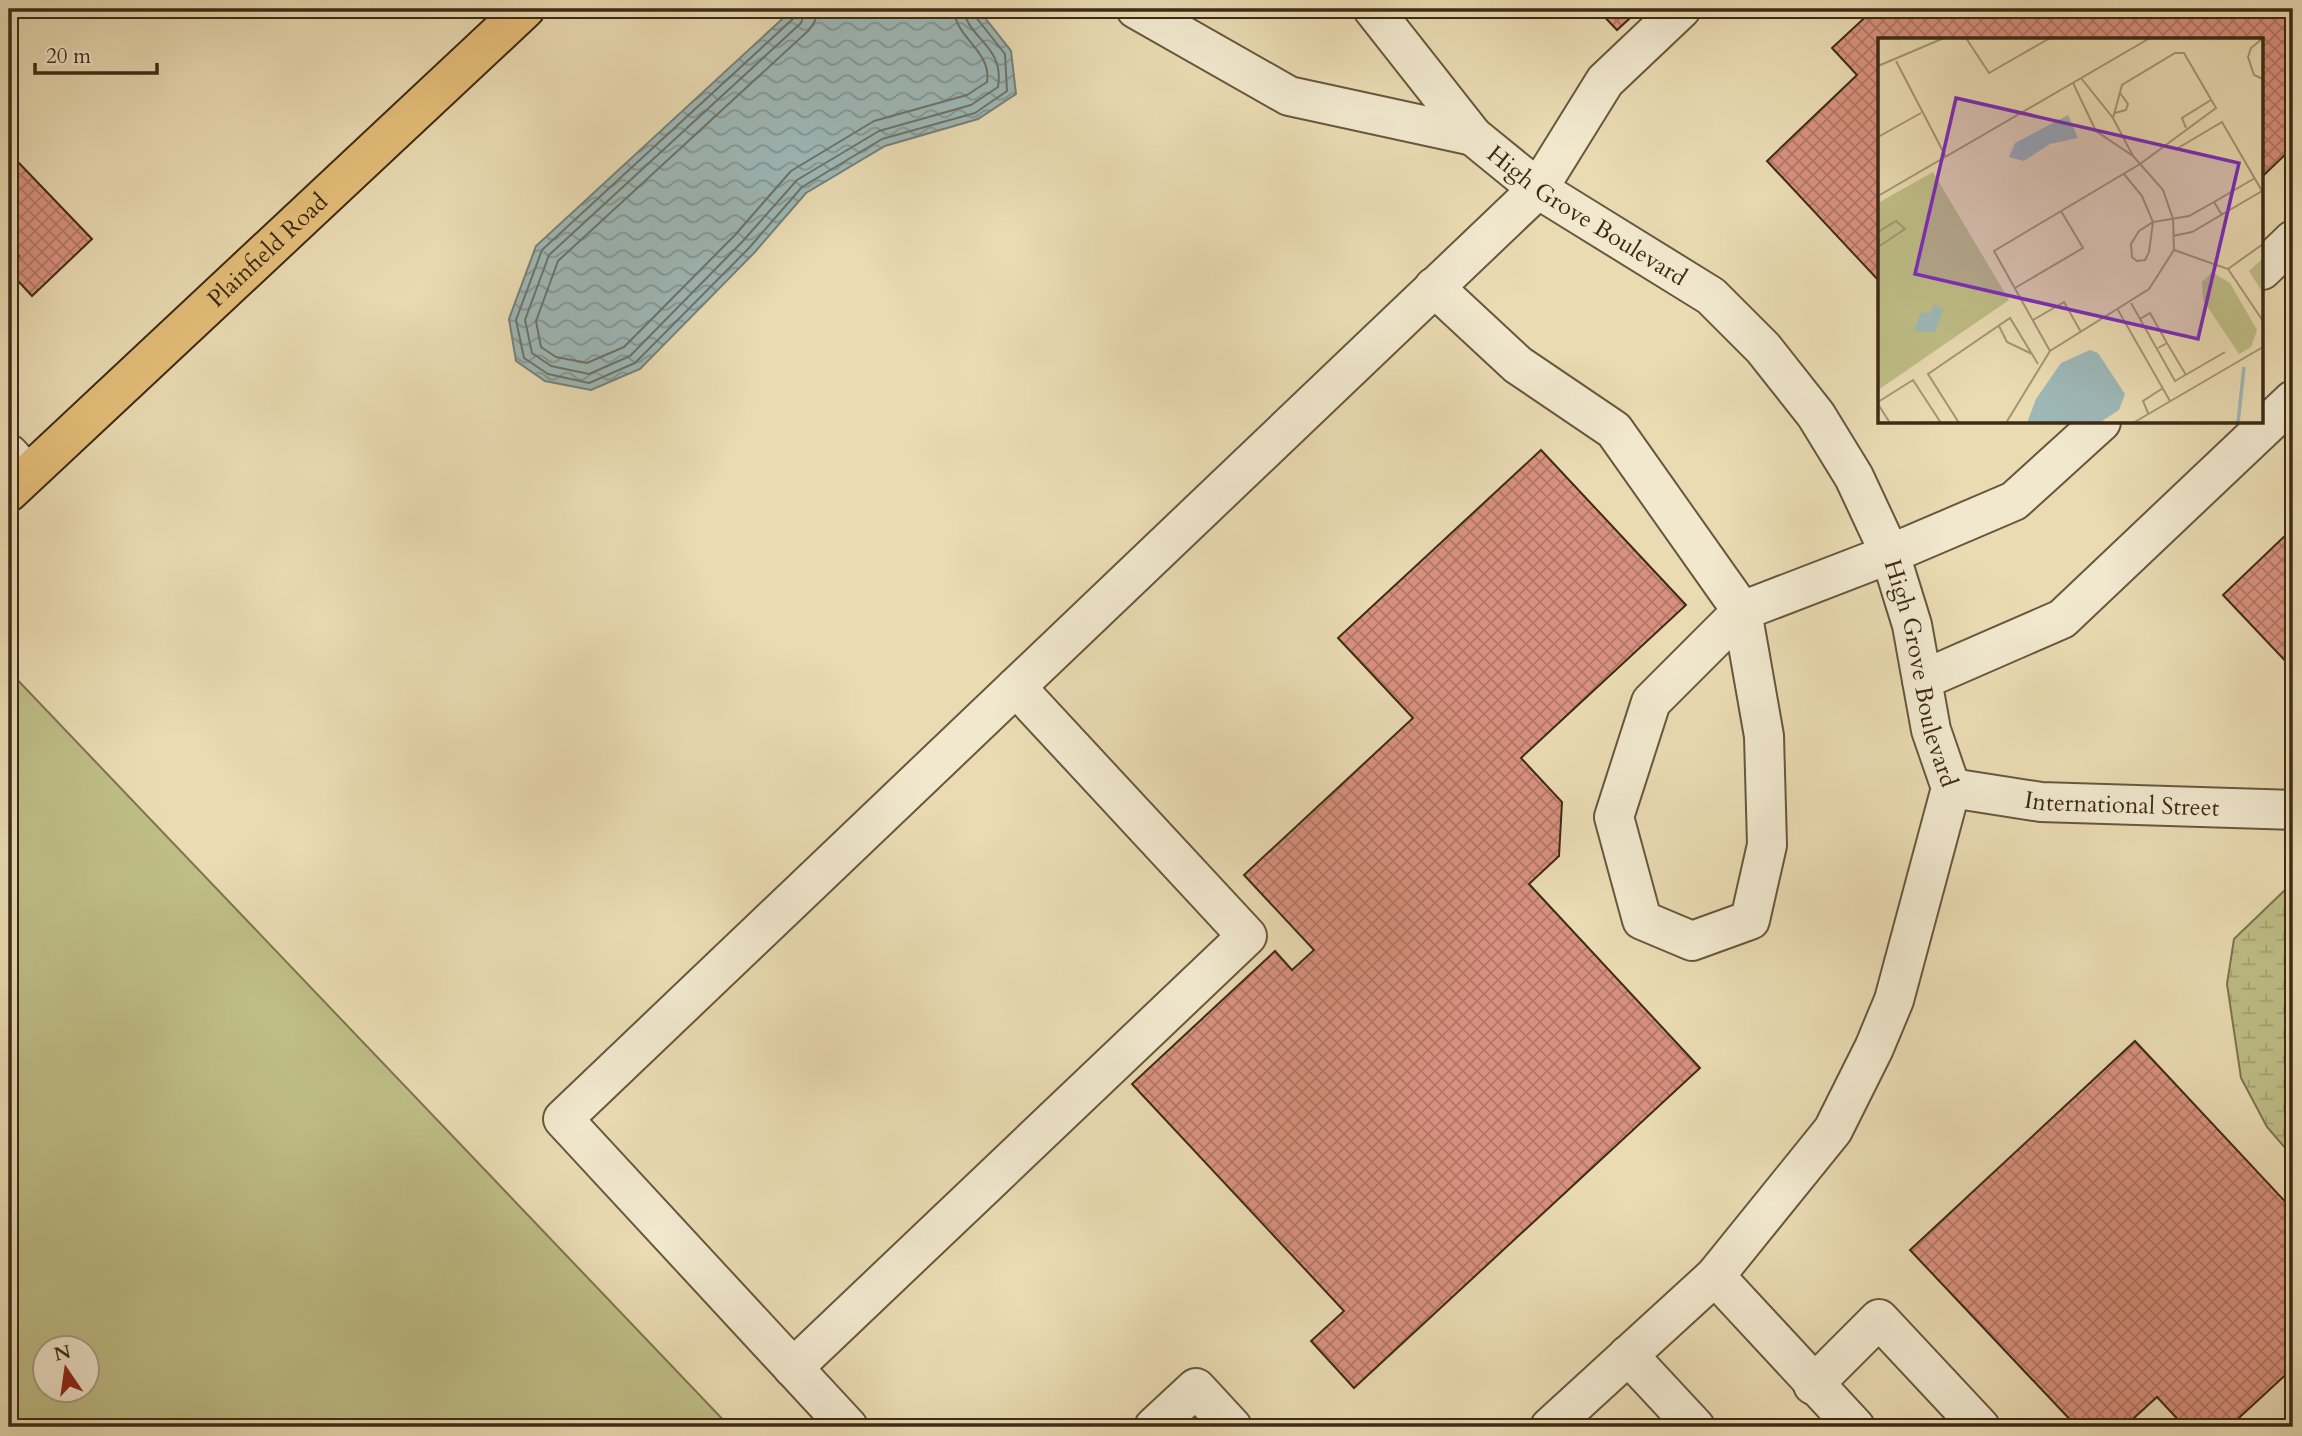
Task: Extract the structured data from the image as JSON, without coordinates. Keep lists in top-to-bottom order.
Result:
{
  "streets": {
    "main road": ["Plainfield Road"],
    "street": ["High Grove Boulevard", "International Street"]
  },
  "crossings": [
    ["High Grove Boulevard", "International Street"]
  ],
  "scale_bar": "20 m",
  "north": "top"
}
